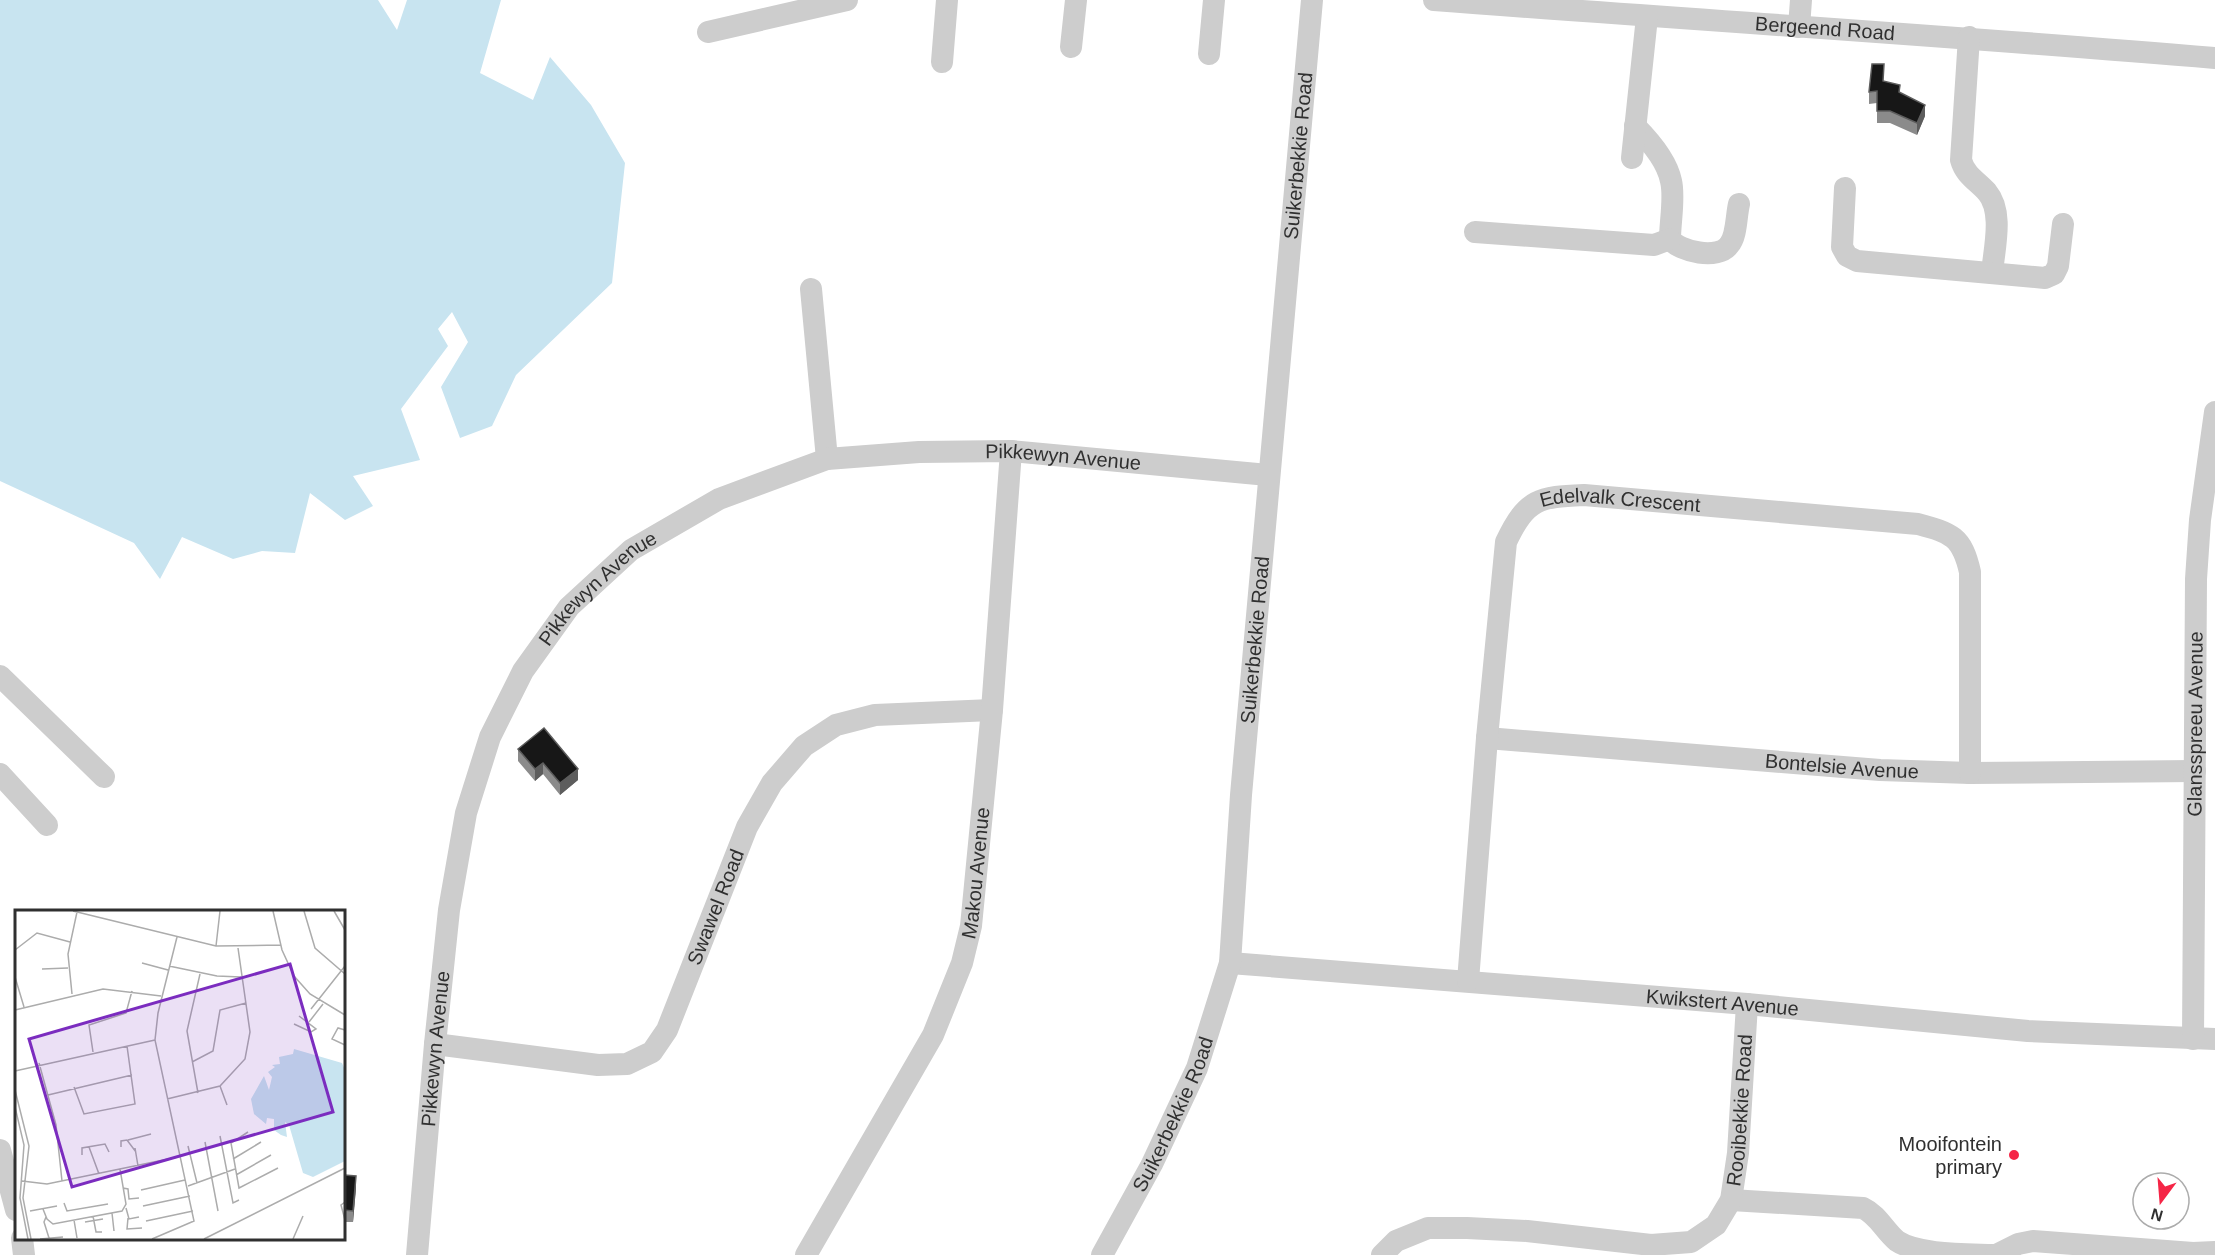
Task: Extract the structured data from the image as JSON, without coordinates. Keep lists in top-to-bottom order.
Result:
{
  "streets": {
    "street": [
      "Bergeend Road",
      "Suikerbekkie Road",
      "Pikkewyn Avenue",
      "Edelvalk Crescent",
      "Glansspreeu Avenue",
      "Bontelsie Avenue",
      "Makou Avenue",
      "Swawel Road",
      "Kwikstert Avenue",
      "Rooibekkie Road"
    ]
  },
  "crossings": [
    ["Suikerbekkie Road", "Pikkewyn Avenue"],
    ["Suikerbekkie Road", "Kwikstert Avenue"],
    ["Pikkewyn Avenue", "Makou Avenue"],
    ["Pikkewyn Avenue", "Swawel Road"],
    ["Edelvalk Crescent", "Bontelsie Avenue"],
    ["Edelvalk Crescent", "Kwikstert Avenue"],
    ["Glansspreeu Avenue", "Bontelsie Avenue"],
    ["Glansspreeu Avenue", "Kwikstert Avenue"],
    ["Makou Avenue", "Swawel Road"],
    ["Kwikstert Avenue", "Rooibekkie Road"]
  ],
  "places": ["Mooifontein primary"],
  "north": "bottom"
}
